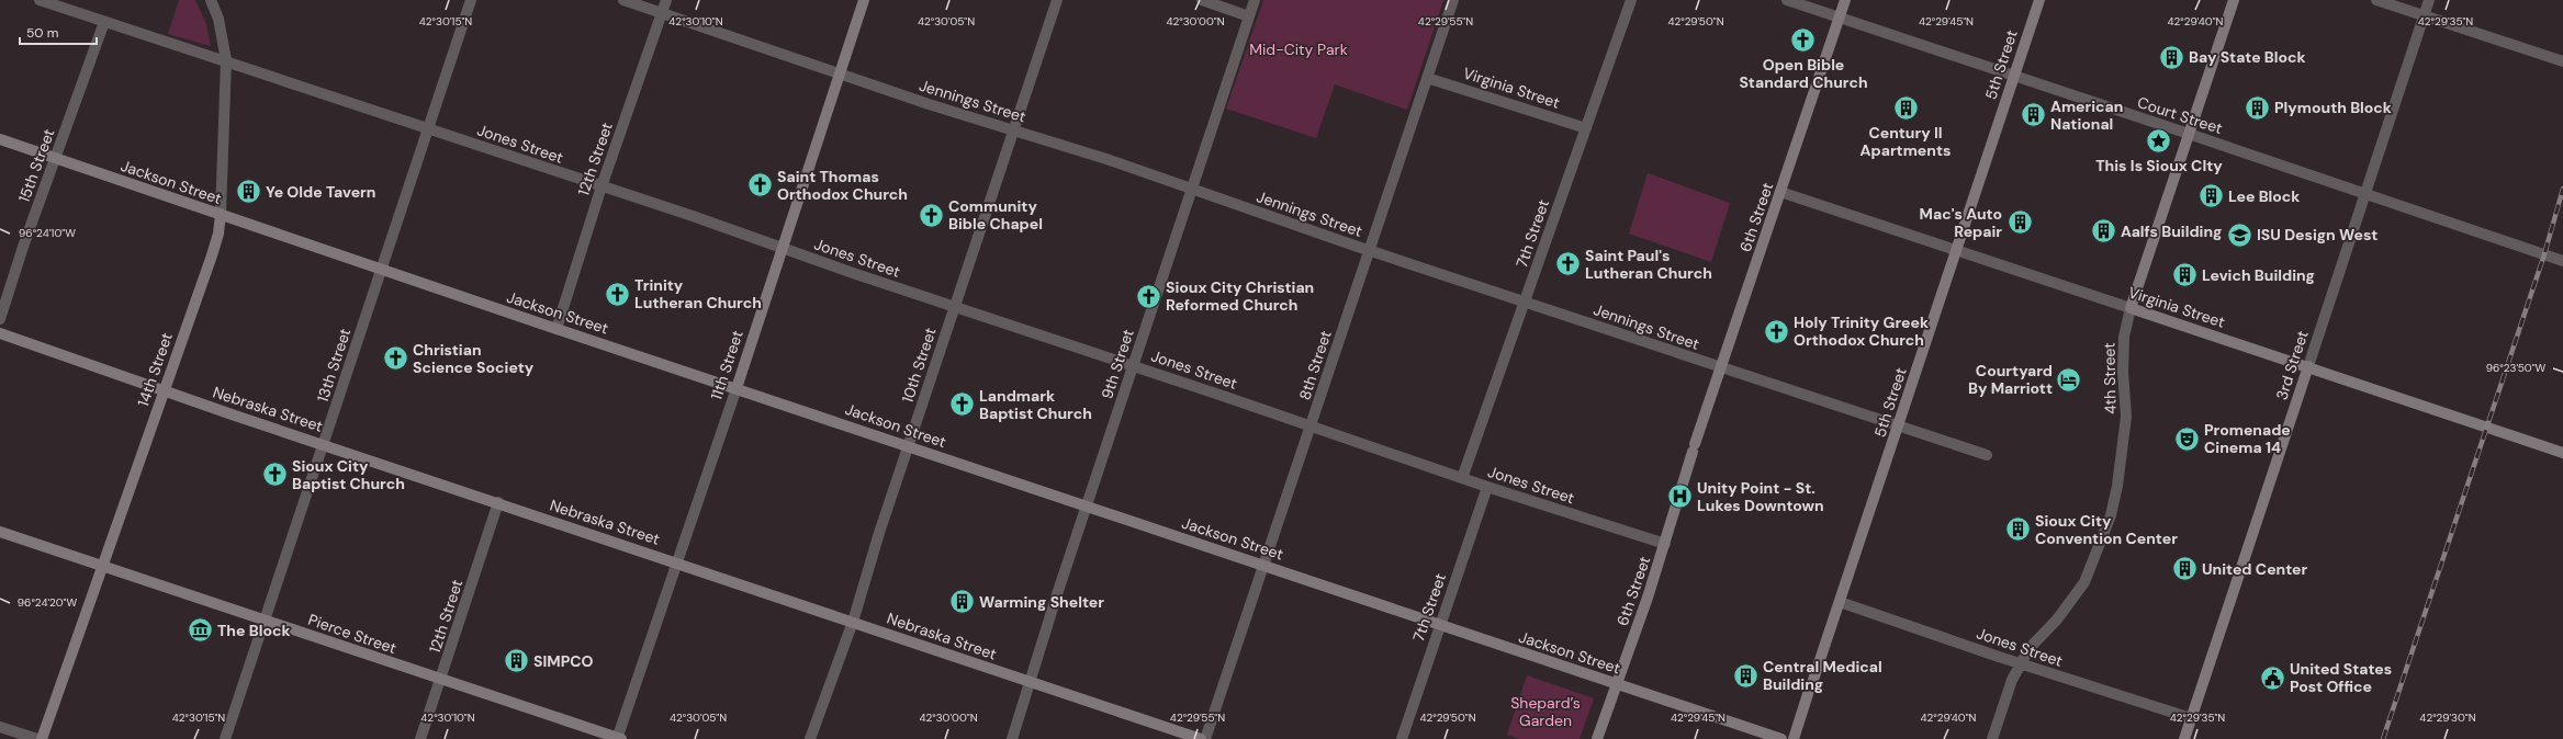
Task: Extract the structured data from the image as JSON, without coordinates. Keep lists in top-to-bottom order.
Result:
{
  "streets": {
    "main road": [
      "5th Street",
      "Virginia Street",
      "Jackson Street",
      "6th Street",
      "11th Street",
      "3rd Street",
      "14th Street",
      "4th Street",
      "Nebraska Street",
      "Pierce Street"
    ],
    "street": [
      "Jennings Street",
      "Court Street",
      "Jones Street",
      "12th Street",
      "15th Street",
      "7th Street",
      "9th Street",
      "13th Street",
      "10th Street",
      "8th Street"
    ]
  },
  "crossings": [
    ["5th Street", "Virginia Street"],
    ["5th Street", "Jennings Street"],
    ["5th Street", "Court Street"],
    ["5th Street", "Jones Street"],
    ["Virginia Street", "6th Street"],
    ["Virginia Street", "7th Street"],
    ["Virginia Street", "8th Street"],
    ["Virginia Street", "3rd Street"],
    ["Virginia Street", "4th Street"],
    ["Jennings Street", "12th Street"],
    ["Jennings Street", "6th Street"],
    ["Jennings Street", "7th Street"],
    ["Jennings Street", "9th Street"],
    ["Jennings Street", "11th Street"],
    ["Jennings Street", "10th Street"],
    ["Jennings Street", "8th Street"],
    ["Court Street", "6th Street"],
    ["Court Street", "3rd Street"],
    ["Court Street", "4th Street"],
    ["Jones Street", "12th Street"],
    ["Jones Street", "15th Street"],
    ["Jones Street", "6th Street"],
    ["Jones Street", "7th Street"],
    ["Jones Street", "9th Street"],
    ["Jones Street", "13th Street"],
    ["Jones Street", "11th Street"],
    ["Jones Street", "10th Street"],
    ["Jones Street", "8th Street"],
    ["Jones Street", "3rd Street"],
    ["Jones Street", "14th Street"],
    ["Jones Street", "4th Street"],
    ["12th Street", "Jackson Street"],
    ["12th Street", "Nebraska Street"],
    ["12th Street", "Pierce Street"],
    ["15th Street", "Jackson Street"],
    ["Jackson Street", "6th Street"],
    ["Jackson Street", "7th Street"],
    ["Jackson Street", "9th Street"],
    ["Jackson Street", "13th Street"],
    ["Jackson Street", "11th Street"],
    ["Jackson Street", "10th Street"],
    ["Jackson Street", "8th Street"],
    ["Jackson Street", "14th Street"],
    ["9th Street", "Nebraska Street"],
    ["13th Street", "Nebraska Street"],
    ["13th Street", "Pierce Street"],
    ["11th Street", "Nebraska Street"],
    ["11th Street", "Pierce Street"],
    ["10th Street", "Nebraska Street"],
    ["14th Street", "Nebraska Street"],
    ["14th Street", "Pierce Street"]
  ],
  "parks": ["Mid-City Park", "Shepard’s Garden"],
  "places": {
    "church": [
      "Open Bible Standard Church",
      "Saint Thomas Orthodox Church",
      "Community Bible Chapel",
      "Saint Paul's Lutheran Church",
      "Trinity Lutheran Church",
      "Sioux City Christian Reformed Church",
      "Holy Trinity Greek Orthodox Church",
      "Christian Science Society",
      "Landmark Baptist Church",
      "Sioux City Baptist Church"
    ],
    "building": [
      "Bay State Block",
      "Plymouth Block",
      "Century II Apartments",
      "American National",
      "Ye Olde Tavern",
      "Lee Block",
      "Mac's Auto Repair",
      "Aalfs Building",
      "Levich Building",
      "Sioux City Convention Center",
      "United Center",
      "Warming Shelter",
      "SIMPCO",
      "Central Medical Building"
    ],
    "place": ["This Is Sioux CIty"],
    "school or university": ["ISU Design West"],
    "hotel": ["Courtyard By Marriott"],
    "theatre": ["Promenade Cinema 14"],
    "hospital": ["Unity Point - St. Lukes Downtown"],
    "museum": ["The Block"],
    "public building": ["United States Post Office"]
  },
  "scale_bar": "50 m",
  "coordinates": [
    "42°30'15\"N",
    "42°30'10\"N",
    "42°30'05\"N",
    "42°30'00\"N",
    "42°29'55\"N",
    "42°29'50\"N",
    "42°29'45\"N",
    "42°29'40\"N",
    "42°29'35\"N",
    "96°24'10\"W",
    "96°23'50\"W",
    "96°24'20\"W",
    "42°29'30\"N"
  ]
}
